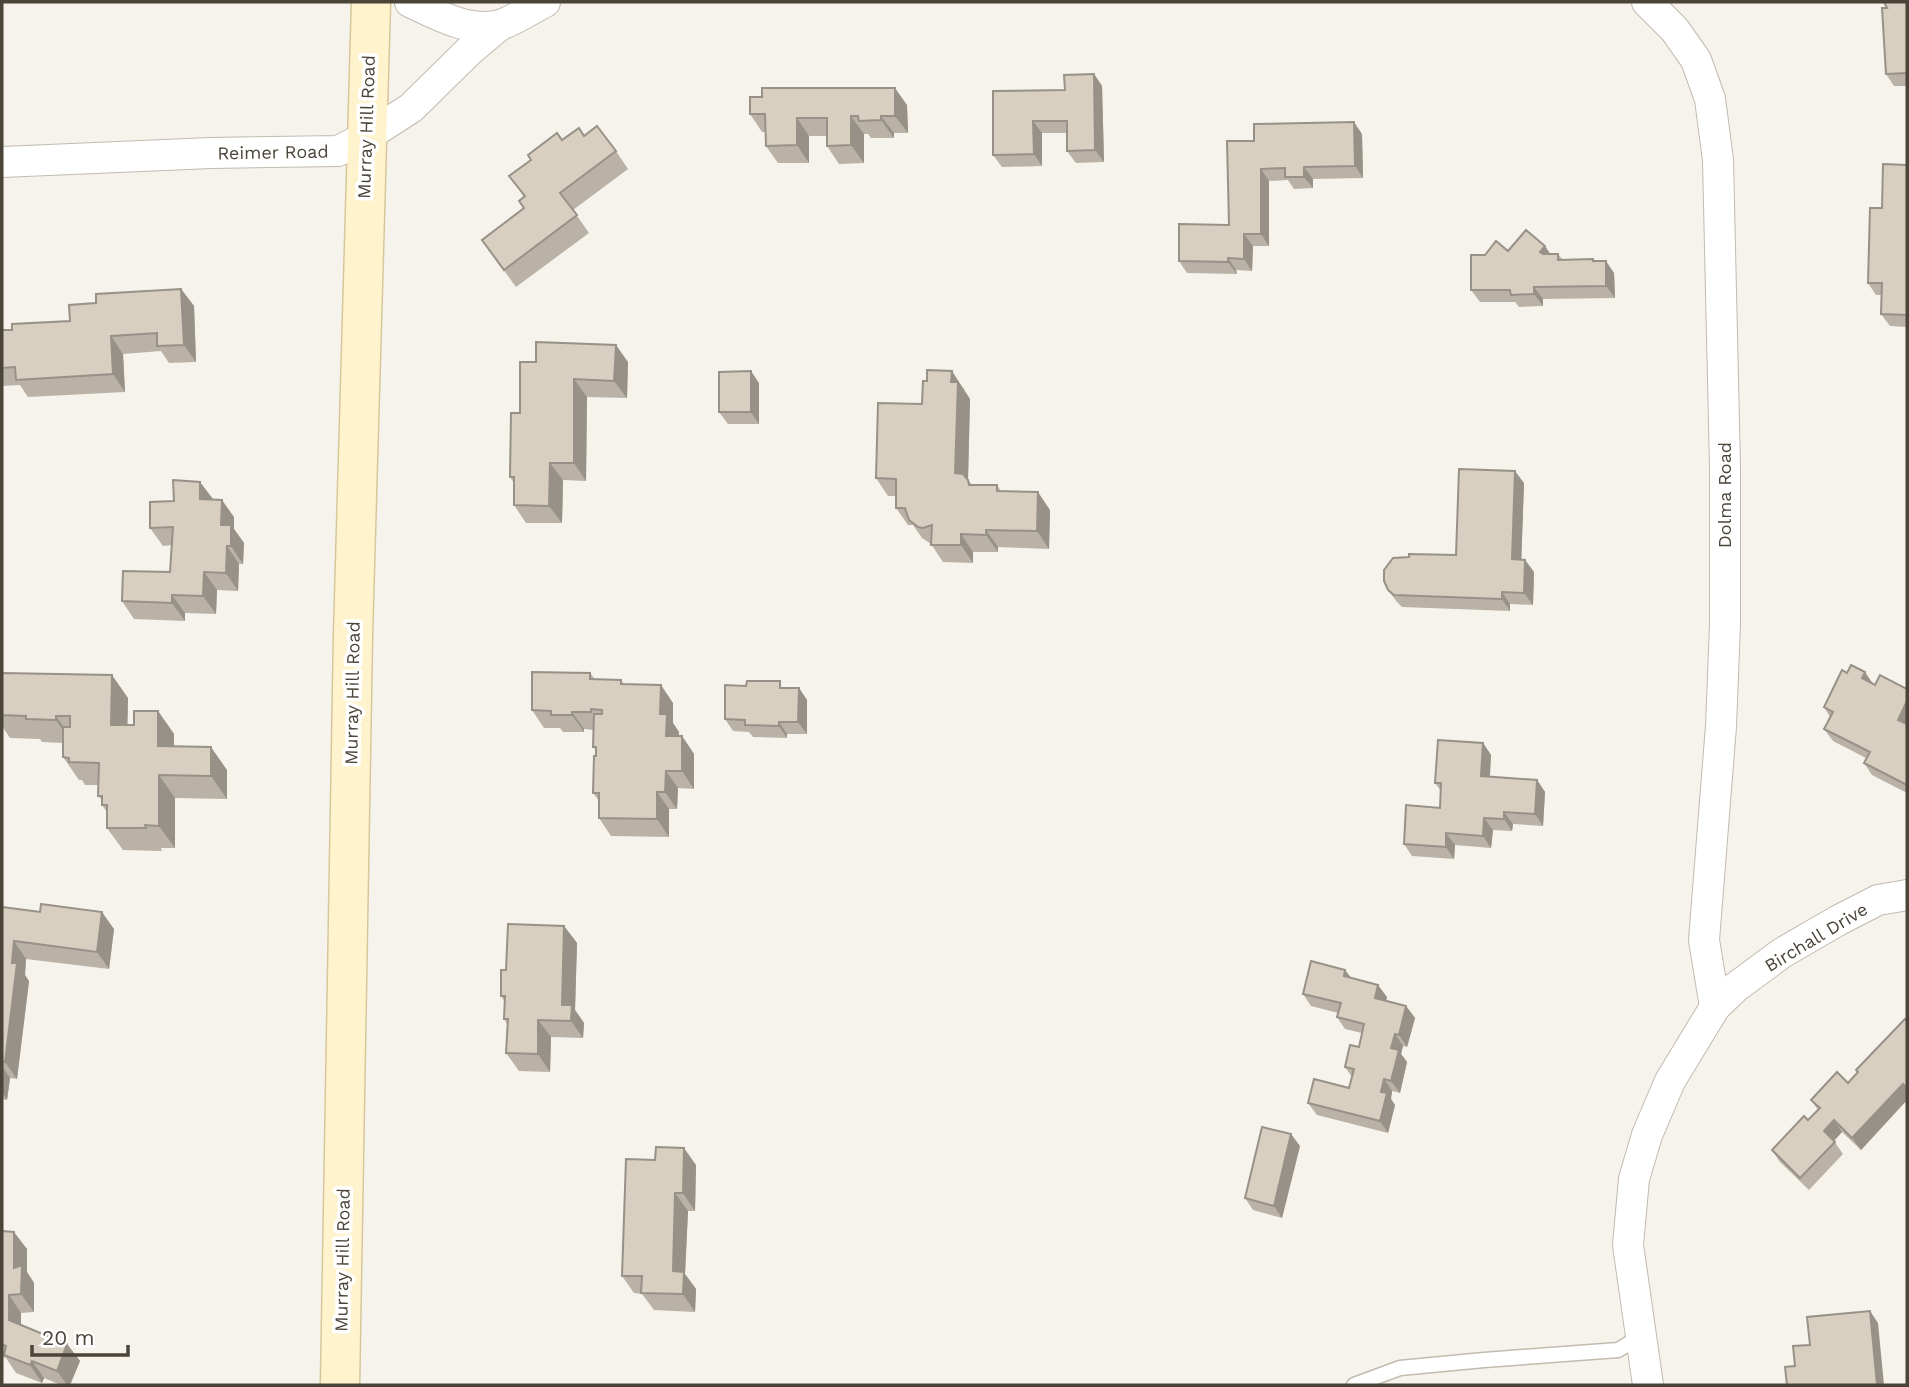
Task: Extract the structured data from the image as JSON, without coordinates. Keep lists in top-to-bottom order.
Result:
{
  "streets": {
    "street": [
      "Murray Hill Road",
      "Reimer Road",
      "Dolma Road",
      "Birchall Drive"
    ]
  },
  "crossings": [
    ["Murray Hill Road", "Reimer Road"],
    ["Dolma Road", "Birchall Drive"]
  ],
  "scale_bar": "20 m"
}
